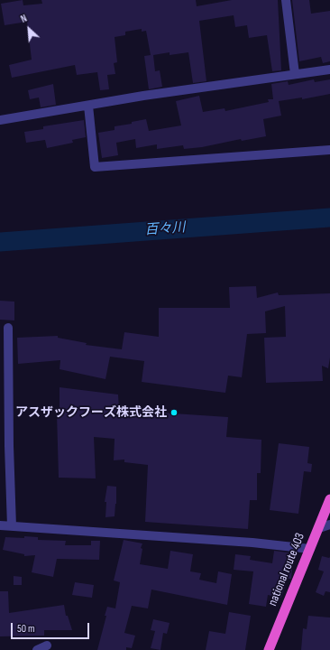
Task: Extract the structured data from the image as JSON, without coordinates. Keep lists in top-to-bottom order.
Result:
{
  "streets": {
    "highway": ["national route 403"]
  },
  "water": ["百々川"],
  "places": ["アスザックフーズ株式会社"],
  "scale_bar": "50 m",
  "north": "top left"
}
